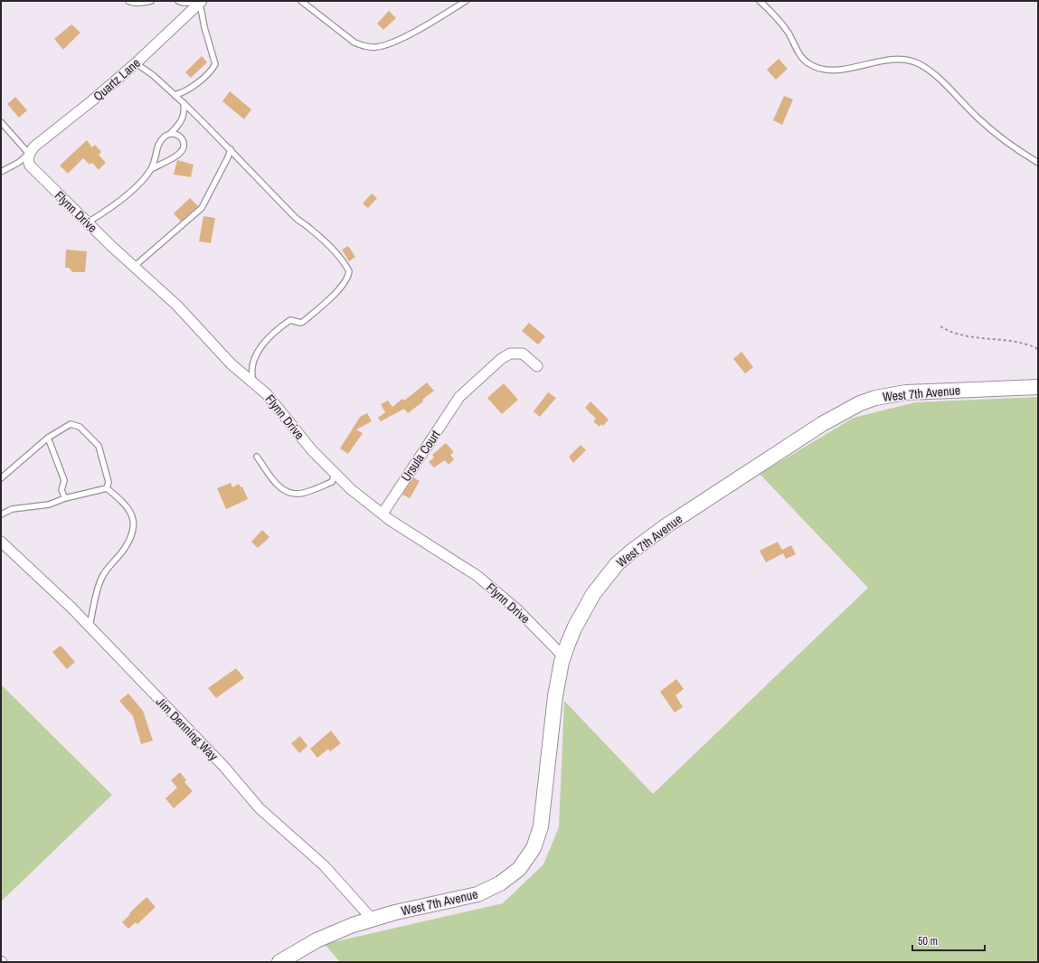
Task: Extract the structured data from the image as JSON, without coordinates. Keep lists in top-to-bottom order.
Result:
{
  "streets": {
    "main road": ["West 7th Avenue"],
    "street": [
      "Quartz Lane",
      "Flynn Drive",
      "Ursula Court",
      "Jim Denning Way"
    ]
  },
  "crossings": [
    ["Quartz Lane", "Flynn Drive"],
    ["Flynn Drive", "West 7th Avenue"],
    ["Flynn Drive", "Ursula Court"],
    ["West 7th Avenue", "Jim Denning Way"]
  ],
  "scale_bar": "50 m"
}
